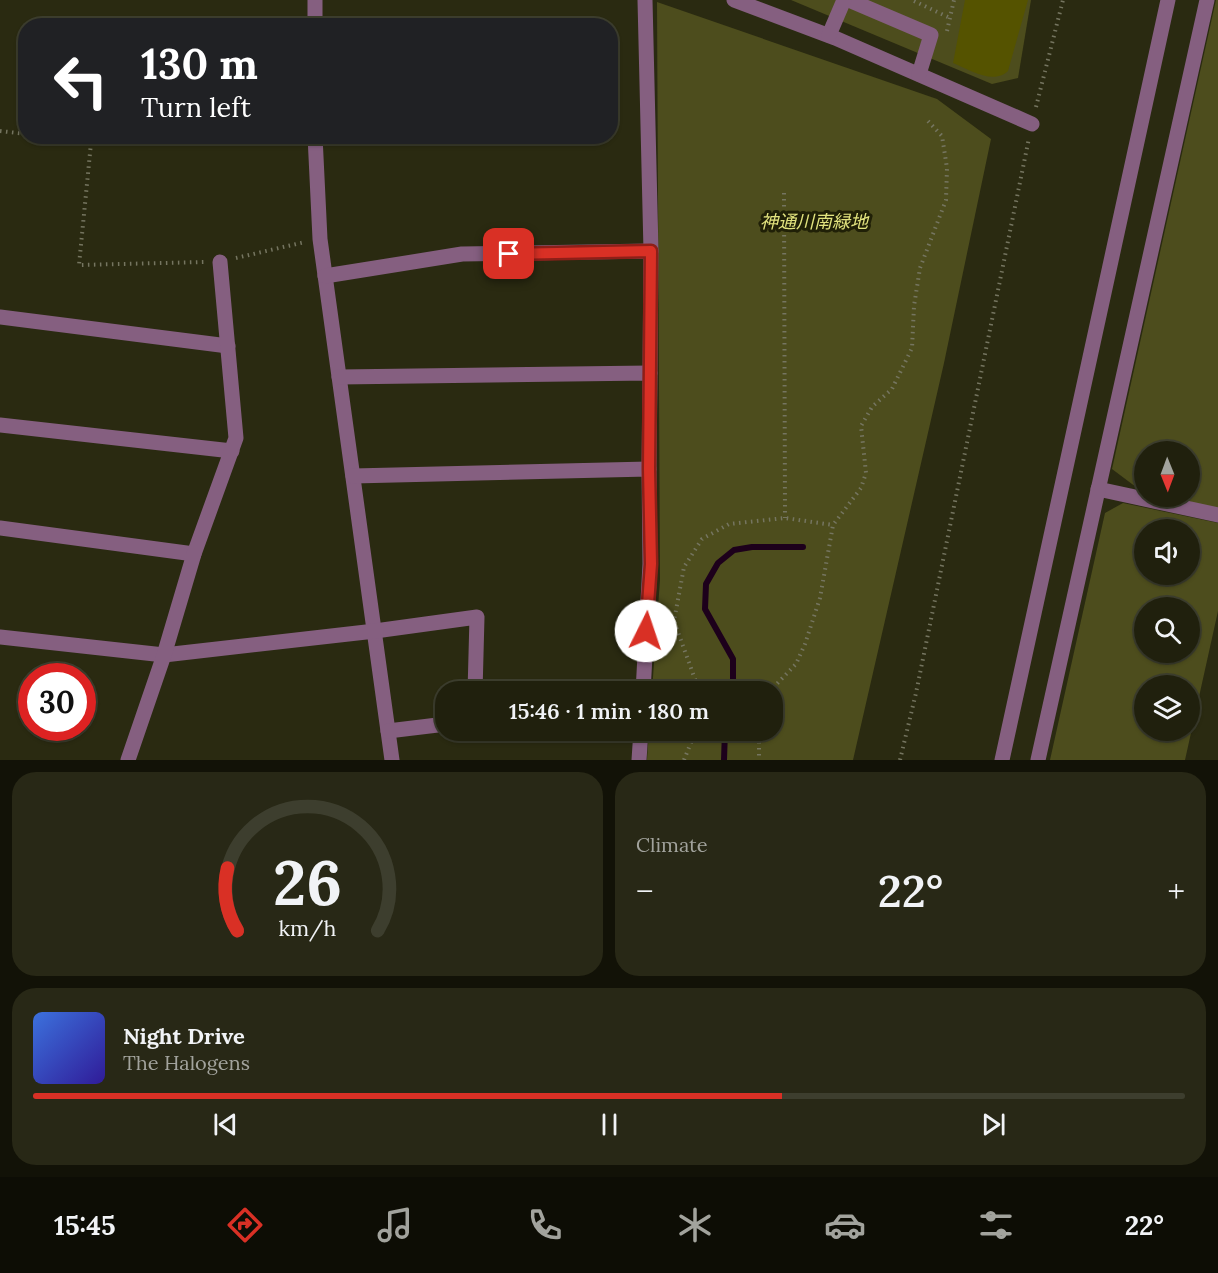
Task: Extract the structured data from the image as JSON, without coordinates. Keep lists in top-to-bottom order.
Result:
{
  "parks": ["神通川南緑地"],
  "north": "bottom",
  "page": {
    "turn": ["130 m", "Turn left"],
    "limit": "30",
    "trip": "15:46 · 1 min · 180 m",
    "tile": "Climate",
    "heat": ["−", "22°", "+"],
    "song": ["Night Drive", "The Halogens"],
    "tabs": ["15:45", "22°"],
    "gauge": ["26", "km/h"]
  }
}
